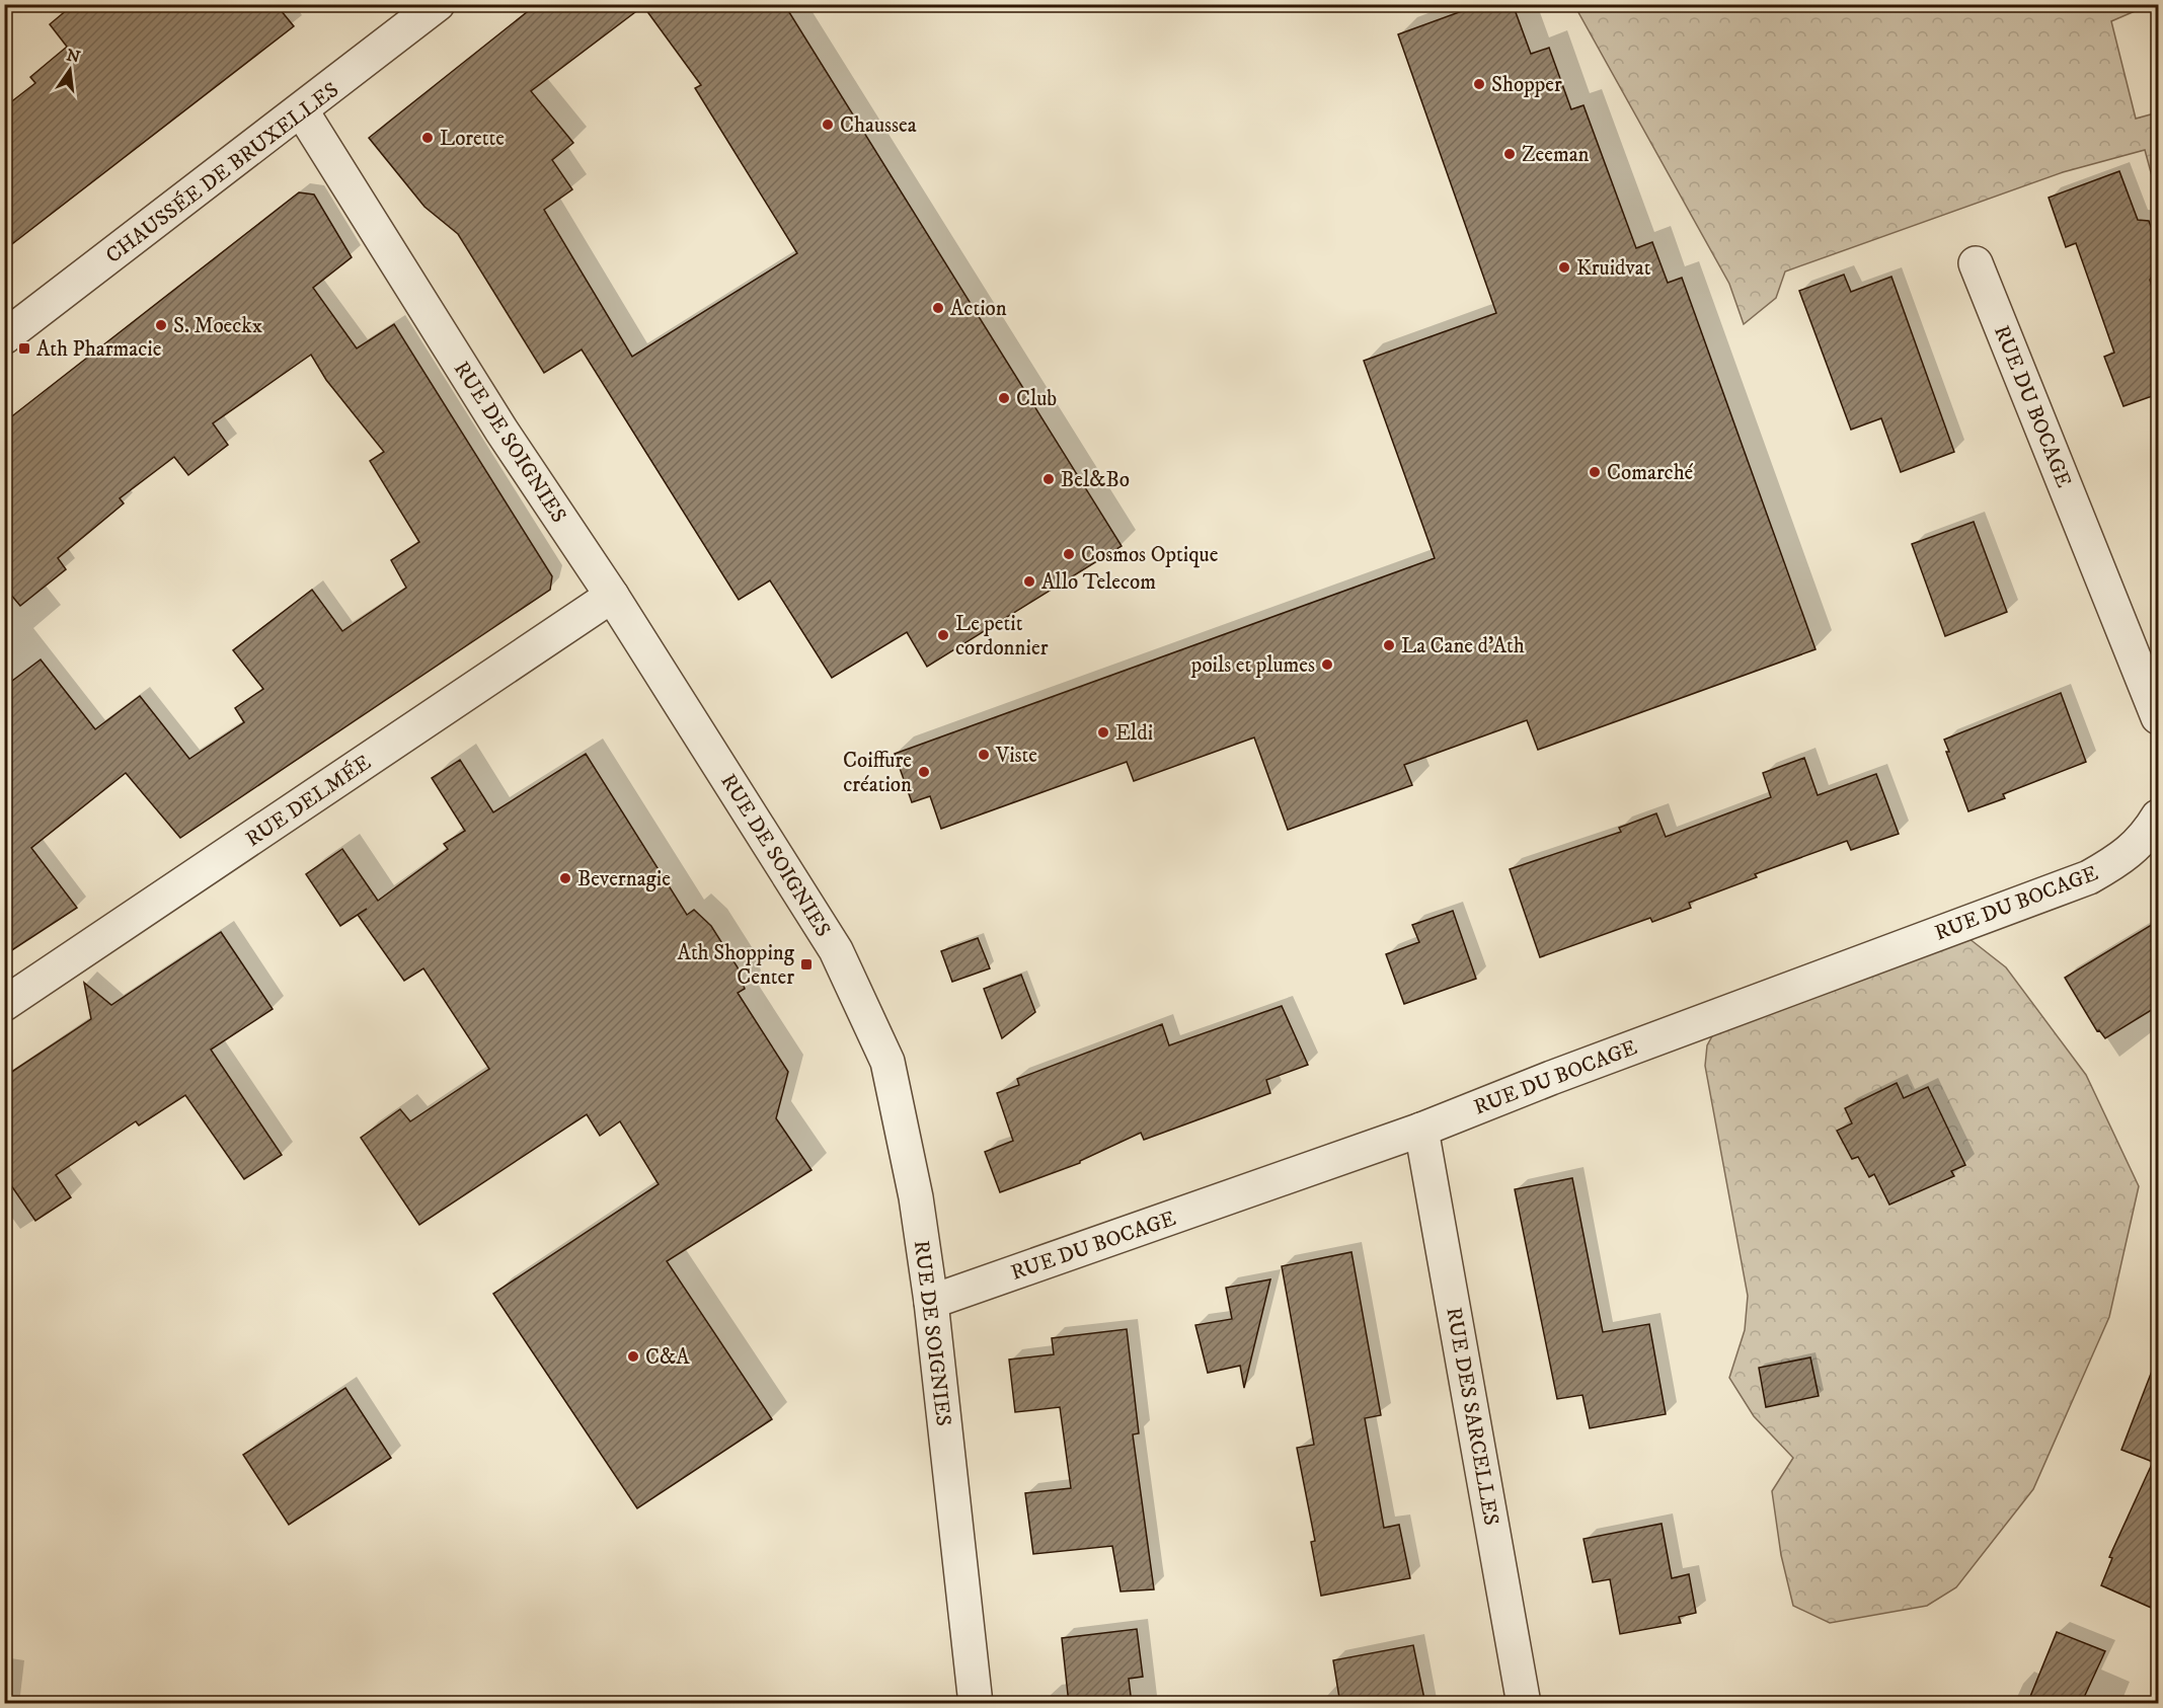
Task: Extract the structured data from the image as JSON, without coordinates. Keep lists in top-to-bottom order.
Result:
{
  "streets": {
    "street": [
      "CHAUSSÉE DE BRUXELLES",
      "RUE DU BOCAGE",
      "RUE DE SOIGNIES",
      "RUE DELMÉE",
      "RUE DES SARCELLES"
    ]
  },
  "crossings": [
    ["CHAUSSÉE DE BRUXELLES", "RUE DE SOIGNIES"],
    ["RUE DU BOCAGE", "RUE DE SOIGNIES"],
    ["RUE DU BOCAGE", "RUE DES SARCELLES"],
    ["RUE DE SOIGNIES", "RUE DELMÉE"]
  ],
  "places": {
    "other": [
      "Shopper",
      "Chaussea",
      "Lorette",
      "Zeeman",
      "Kruidvat",
      "Action",
      "S. Moeckx",
      "Club",
      "Comarché",
      "Bel&Bo",
      "Cosmos Optique",
      "Allo Telecom",
      "Le petit cordonnier",
      "La Cane d'Ath",
      "poils et plumes",
      "Eldi",
      "Viste",
      "Coiffure création",
      "Bevernagie",
      "C&A"
    ],
    "transit": ["Ath Pharmacie", "Ath Shopping Center"]
  },
  "north": "top"
}
